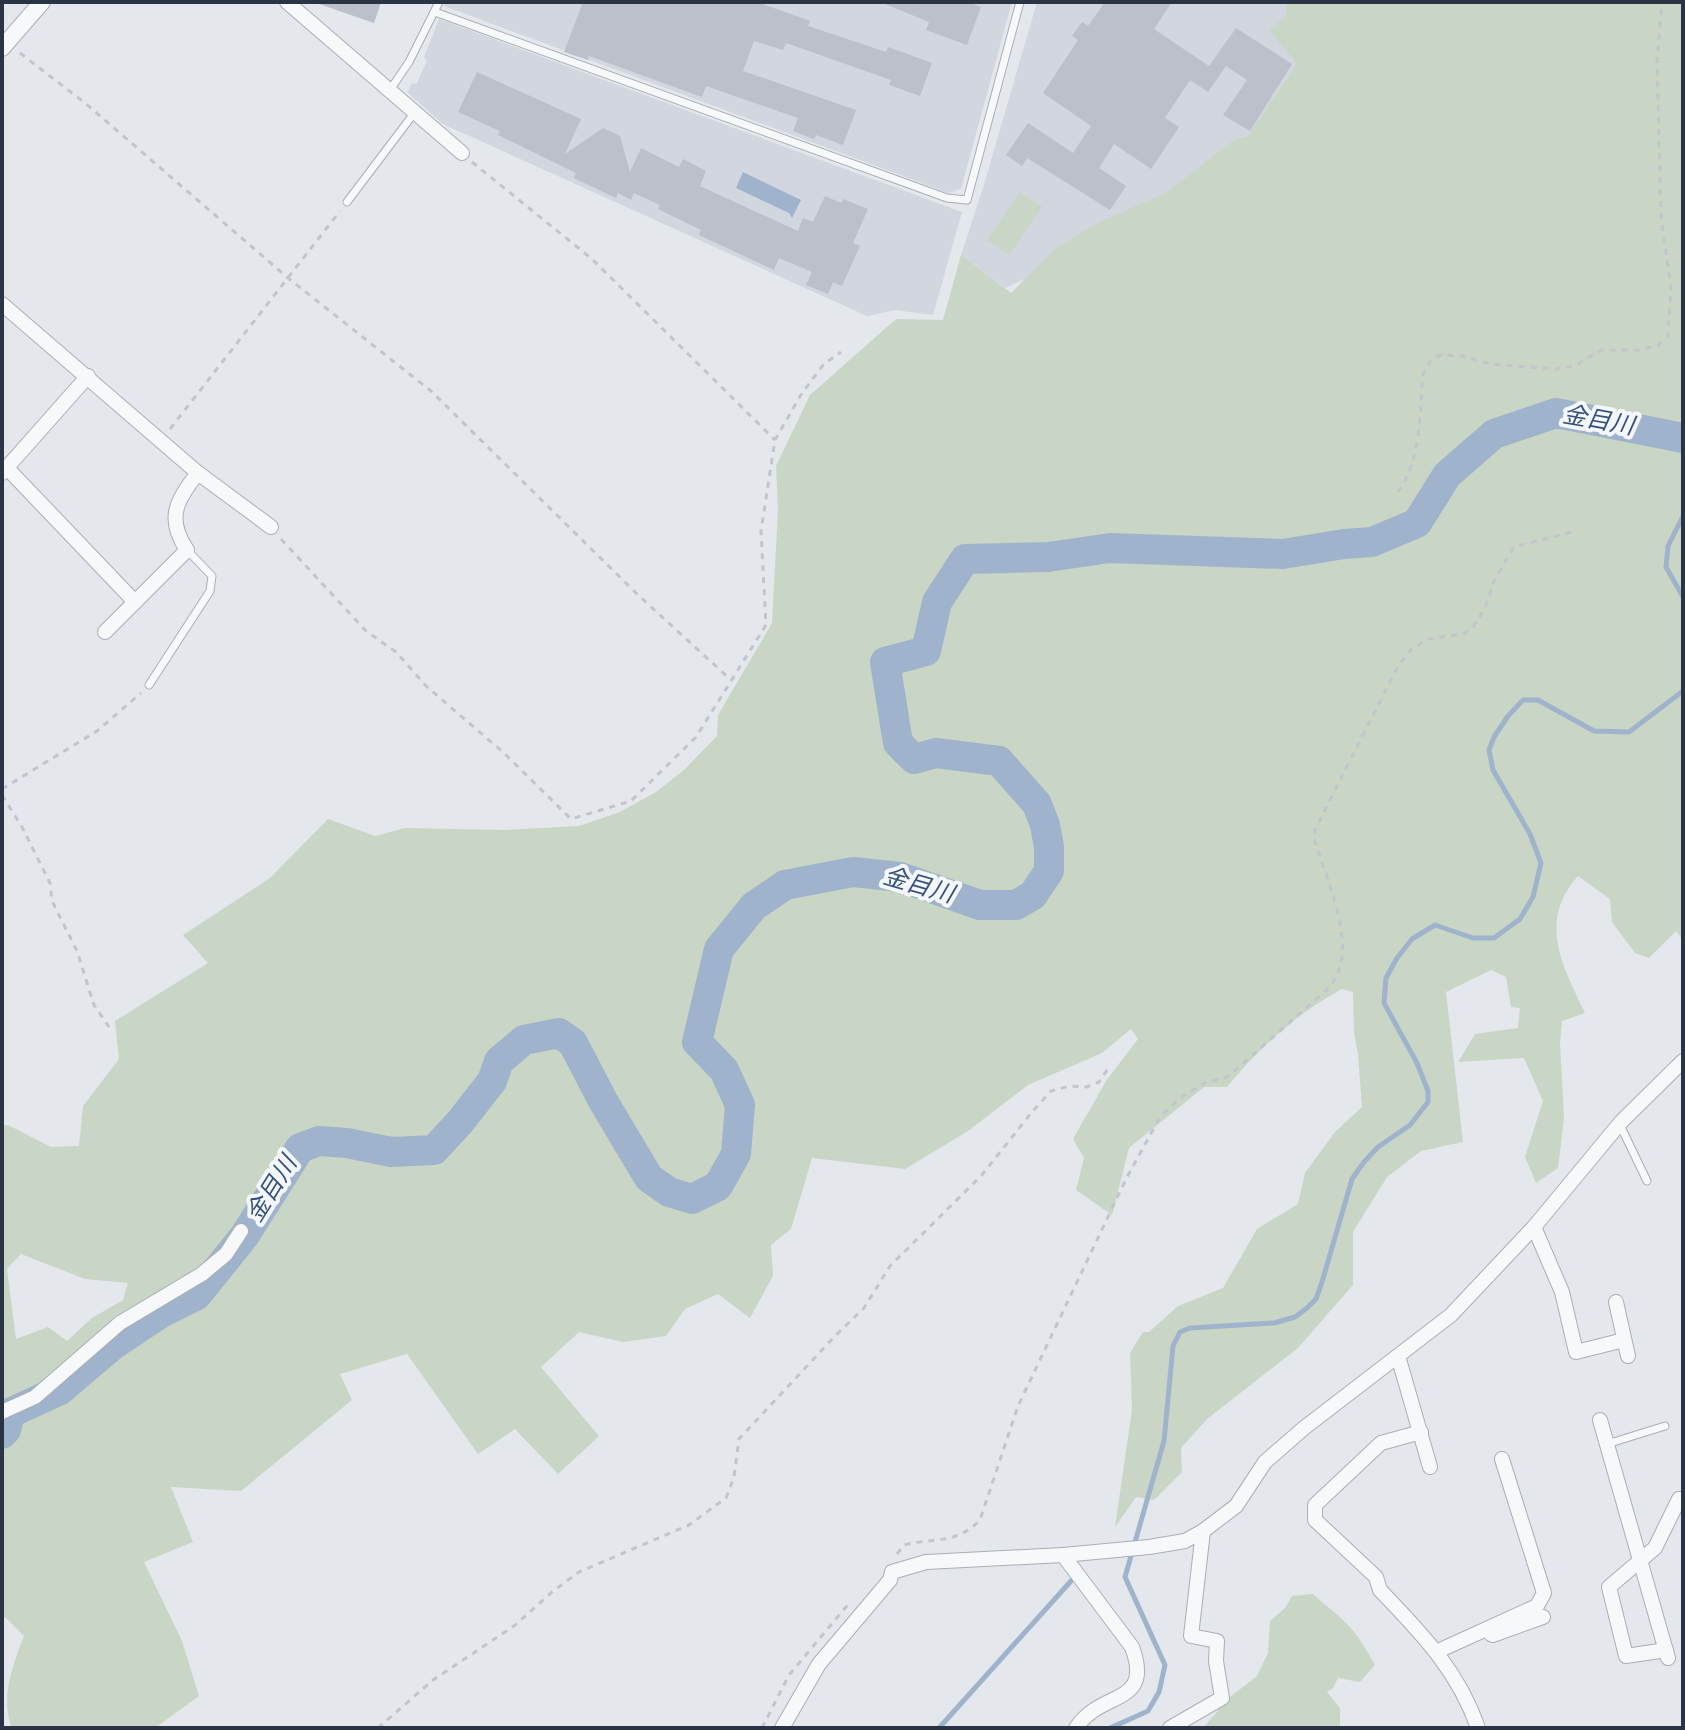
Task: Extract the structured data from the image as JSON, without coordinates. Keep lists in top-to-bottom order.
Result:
{
  "water": ["金目川"]
}
